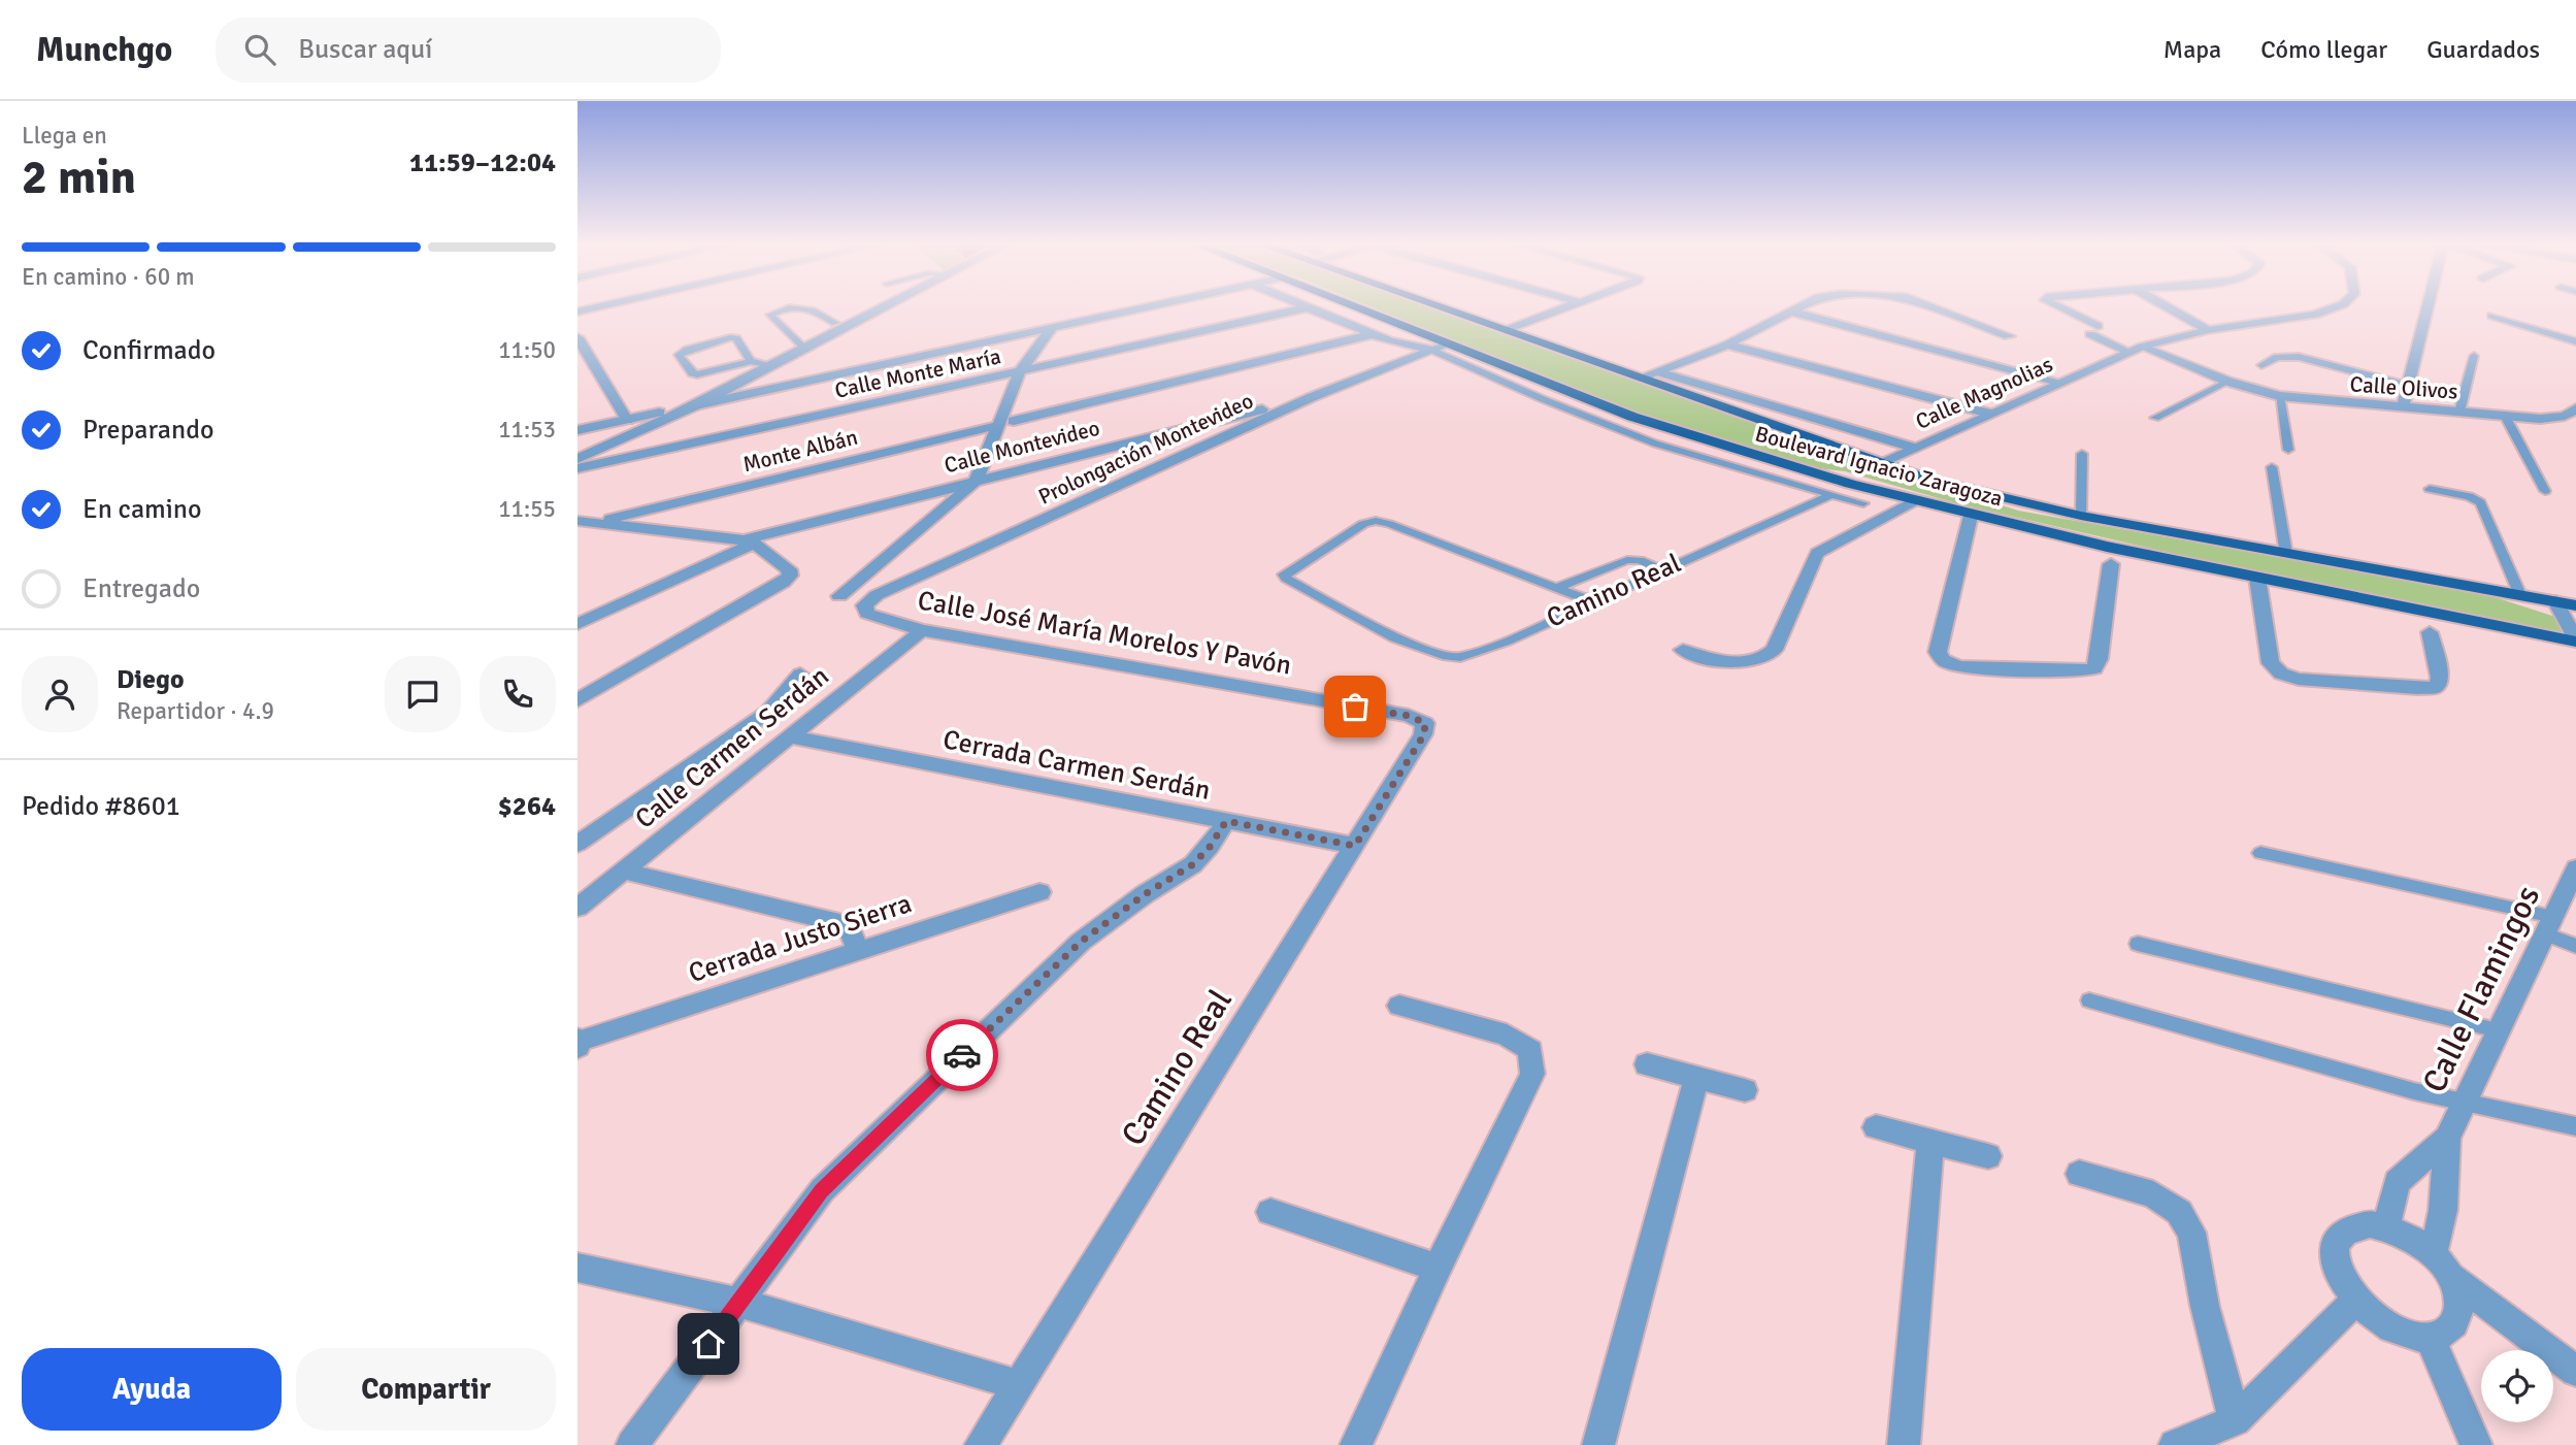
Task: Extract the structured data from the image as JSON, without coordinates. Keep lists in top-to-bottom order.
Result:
{
  "streets": {
    "main road": ["Boulevard Ignacio Zaragoza"],
    "street": [
      "Calle Monte María",
      "Calle Olivos",
      "Calle Magnolias",
      "Calle Montevideo",
      "Prolongación Montevideo",
      "Monte Albán",
      "Camino Real",
      "Calle José María Morelos Y Pavón",
      "Calle Carmen Serdán",
      "Cerrada Carmen Serdán",
      "Cerrada Justo Sierra",
      "Calle Flamingos"
    ]
  },
  "crossings": [
    ["Calle Magnolias", "Boulevard Ignacio Zaragoza"],
    ["Calle Montevideo", "Prolongación Montevideo"],
    ["Prolongación Montevideo", "Boulevard Ignacio Zaragoza"],
    ["Prolongación Montevideo", "Calle José María Morelos Y Pavón"],
    ["Camino Real", "Calle José María Morelos Y Pavón"],
    ["Camino Real", "Cerrada Carmen Serdán"],
    ["Calle José María Morelos Y Pavón", "Calle Carmen Serdán"],
    ["Calle Carmen Serdán", "Cerrada Carmen Serdán"]
  ],
  "page": {
    "header": "Munchgo",
    "search": "Buscar aquí",
    "nav": ["Mapa", "Cómo llegar", "Guardados"],
    "heading": ["2 min", "Llega en", "11:59–12:04"],
    "panel": [
      "Diego",
      "Repartidor · 4.9",
      "Pedido #8601",
      "$264"
    ],
    "bar": "En camino · 60 m",
    "list": [
      ["Confirmado", "11:50"],
      ["Preparando", "11:53"],
      ["En camino", "11:55"],
      "Entregado"
    ],
    "buttons": ["Ayuda", "Compartir"]
  }
}
